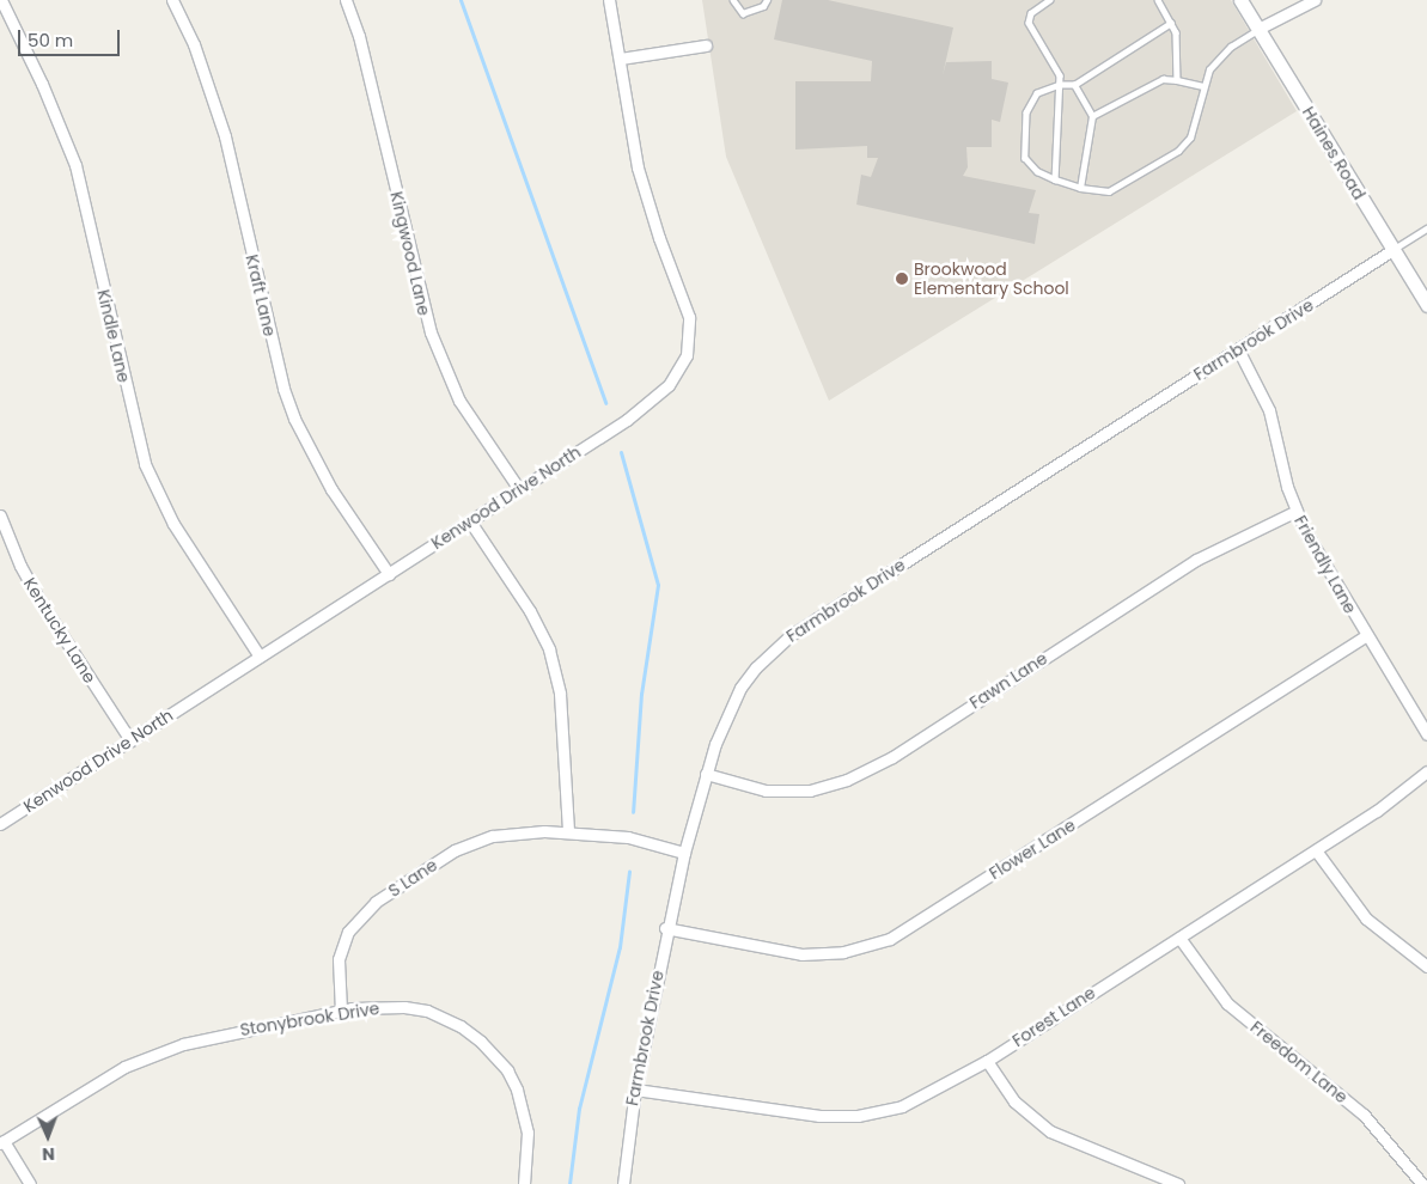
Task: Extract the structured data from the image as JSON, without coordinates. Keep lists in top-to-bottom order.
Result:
{
  "streets": {
    "street": [
      "Haines Road",
      "Kingwood Lane",
      "Kraft Lane",
      "Kindle Lane",
      "Farmbrook Drive",
      "Kenwood Drive North",
      "Friendly Lane",
      "Kentucky Lane",
      "Fawn Lane",
      "Flower Lane",
      "S Lane",
      "Forest Lane",
      "Stonybrook Drive",
      "Freedom Lane"
    ]
  },
  "crossings": [
    ["Haines Road", "Farmbrook Drive"],
    ["Kingwood Lane", "Kenwood Drive North"],
    ["Kraft Lane", "Kenwood Drive North"],
    ["Kindle Lane", "Kenwood Drive North"],
    ["Farmbrook Drive", "Friendly Lane"],
    ["Farmbrook Drive", "Fawn Lane"],
    ["Farmbrook Drive", "Flower Lane"],
    ["Farmbrook Drive", "S Lane"],
    ["Farmbrook Drive", "Forest Lane"],
    ["Kenwood Drive North", "Kentucky Lane"],
    ["Friendly Lane", "Fawn Lane"],
    ["Friendly Lane", "Flower Lane"],
    ["S Lane", "Stonybrook Drive"],
    ["Forest Lane", "Freedom Lane"]
  ],
  "places": ["Brookwood Elementary School"],
  "scale_bar": "50 m",
  "north": "bottom"
}
